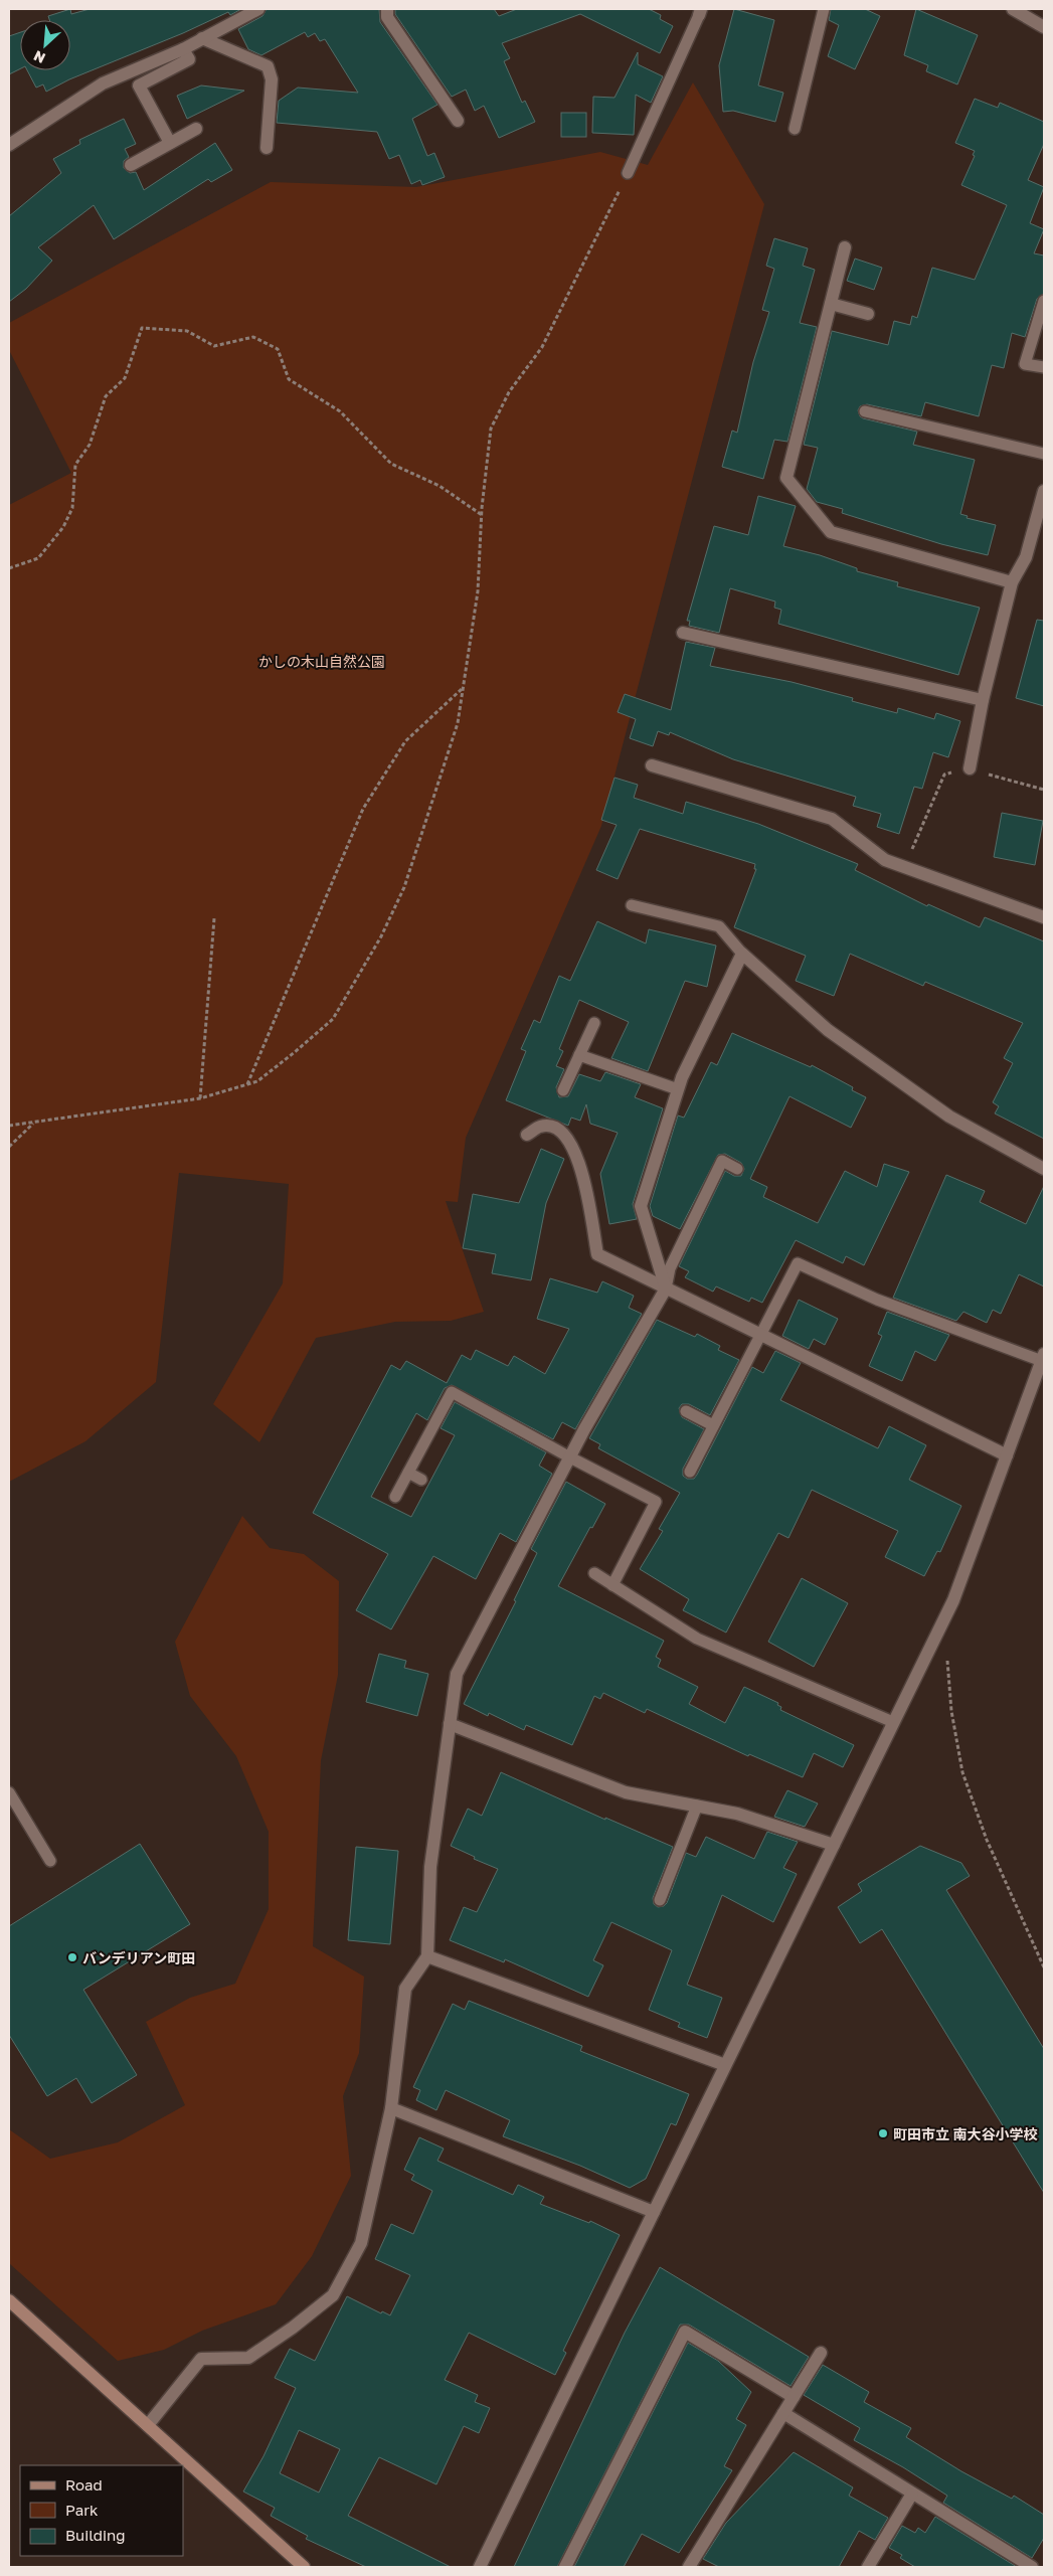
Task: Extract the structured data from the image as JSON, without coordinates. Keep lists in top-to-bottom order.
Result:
{
  "parks": ["かしの木山自然公園"],
  "places": ["バンデリアン町田", "町田市立 南大谷小学校"],
  "legend": ["Road", "Park", "Building"],
  "north": "bottom left"
}
